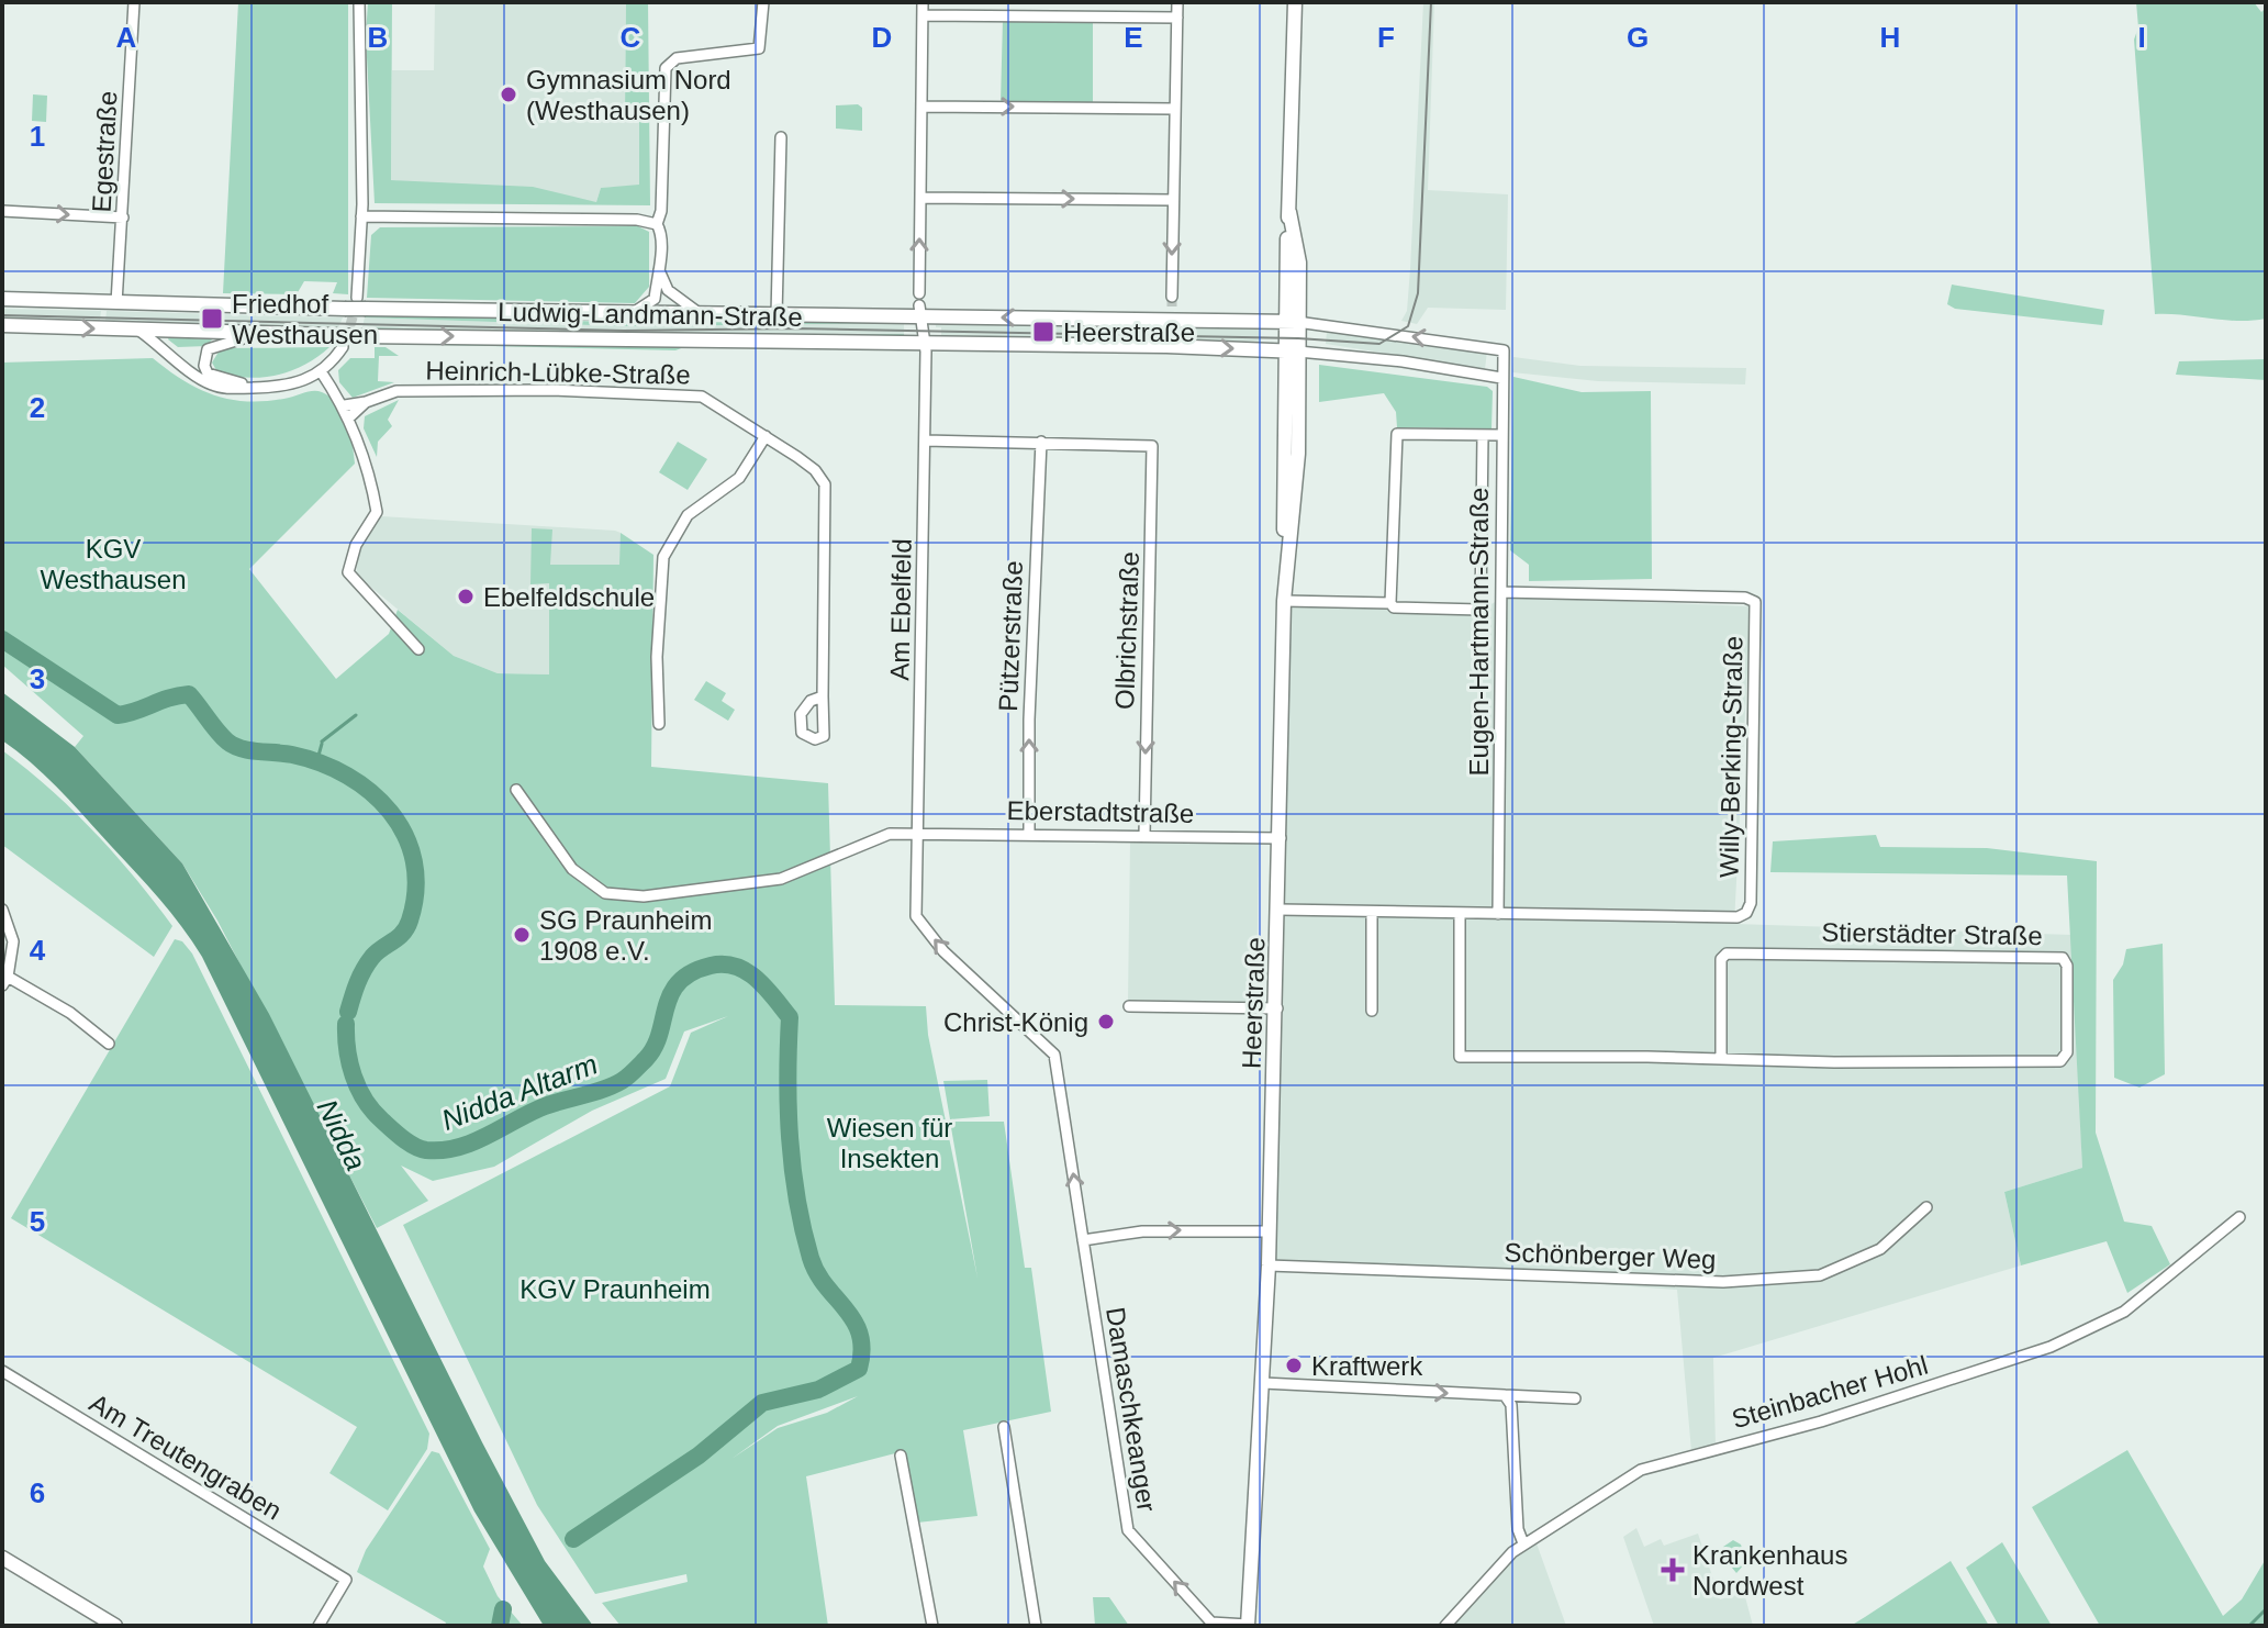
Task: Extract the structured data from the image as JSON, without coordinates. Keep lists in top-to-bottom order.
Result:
{
  "streets": {
    "main road": ["Ludwig-Landmann-Straße", "Heerstraße"],
    "street": [
      "Egestraße",
      "Heinrich-Lübke-Straße",
      "Am Ebelfeld",
      "Olbrichstraße",
      "Eugen-Hartmann-Straße",
      "Pützerstraße",
      "Willy-Berking-Straße",
      "Eberstadtstraße",
      "Stierstädter Straße",
      "Schönberger Weg",
      "Steinbacher Hohl",
      "Damaschkeanger",
      "Am Treutengraben"
    ]
  },
  "crossings": [
    ["Egestraße", "Ludwig-Landmann-Straße"],
    ["Ludwig-Landmann-Straße", "Am Ebelfeld"],
    ["Ludwig-Landmann-Straße", "Eugen-Hartmann-Straße"],
    ["Ludwig-Landmann-Straße", "Heerstraße"],
    ["Am Ebelfeld", "Eberstadtstraße"],
    ["Am Ebelfeld", "Damaschkeanger"],
    ["Olbrichstraße", "Pützerstraße"],
    ["Olbrichstraße", "Eberstadtstraße"],
    ["Eugen-Hartmann-Straße", "Willy-Berking-Straße"],
    ["Eugen-Hartmann-Straße", "Heerstraße"],
    ["Pützerstraße", "Eberstadtstraße"],
    ["Eberstadtstraße", "Heerstraße"],
    ["Heerstraße", "Schönberger Weg"],
    ["Heerstraße", "Damaschkeanger"]
  ],
  "one_way": ["Olbrichstraße", "Pützerstraße", "Damaschkeanger"],
  "water": ["Nidda Altarm", "Nidda"],
  "parks": ["KGV Westhausen", "Wiesen für Insekten", "KGV Praunheim"],
  "places": {
    "other": [
      "Gymnasium Nord (Westhausen)",
      "Ebelfeldschule",
      "SG Praunheim 1908 e.V.",
      "Christ-König",
      "Kraftwerk"
    ],
    "transit": ["Friedhof Westhausen", "Heerstraße"],
    "health": ["Krankenhaus Nordwest"]
  },
  "grid": {
    "columns": [
      "A",
      "B",
      "C",
      "D",
      "E",
      "F",
      "G",
      "H",
      "I"
    ],
    "rows": [
      "1",
      "2",
      "3",
      "4",
      "5",
      "6"
    ]
  }
}
